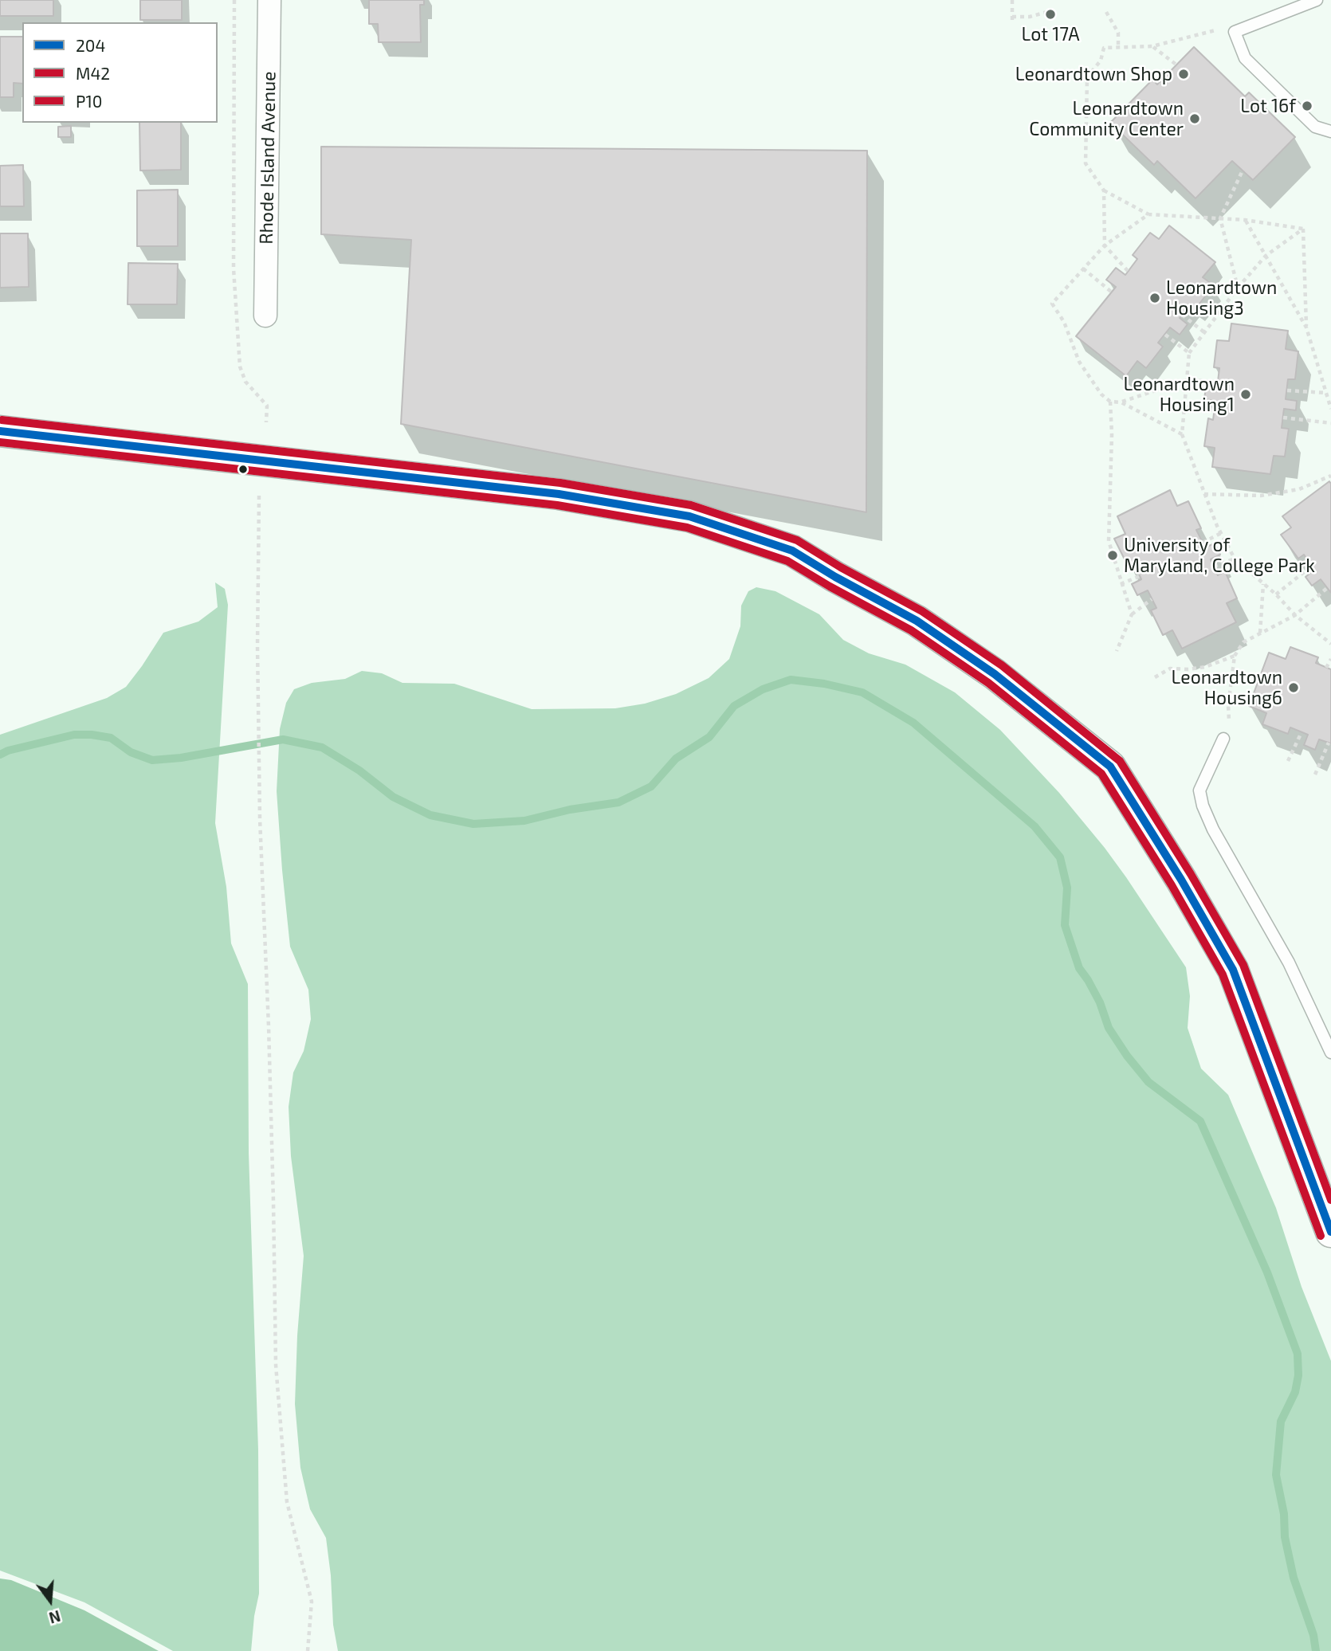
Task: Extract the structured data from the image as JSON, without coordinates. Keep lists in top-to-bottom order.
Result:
{
  "streets": {
    "street": ["Rhode Island Avenue"]
  },
  "places": [
    "Lot 17A",
    "Leonardtown Shop",
    "Lot 16f",
    "Leonardtown Community Center",
    "Leonardtown Housing3",
    "Leonardtown Housing1",
    "University of Maryland, College Park",
    "Leonardtown Housing6"
  ],
  "lines": ["transit line P10", "transit line 204", "transit line M42"],
  "legend": ["204", "M42", "P10"],
  "north": "bottom"
}
